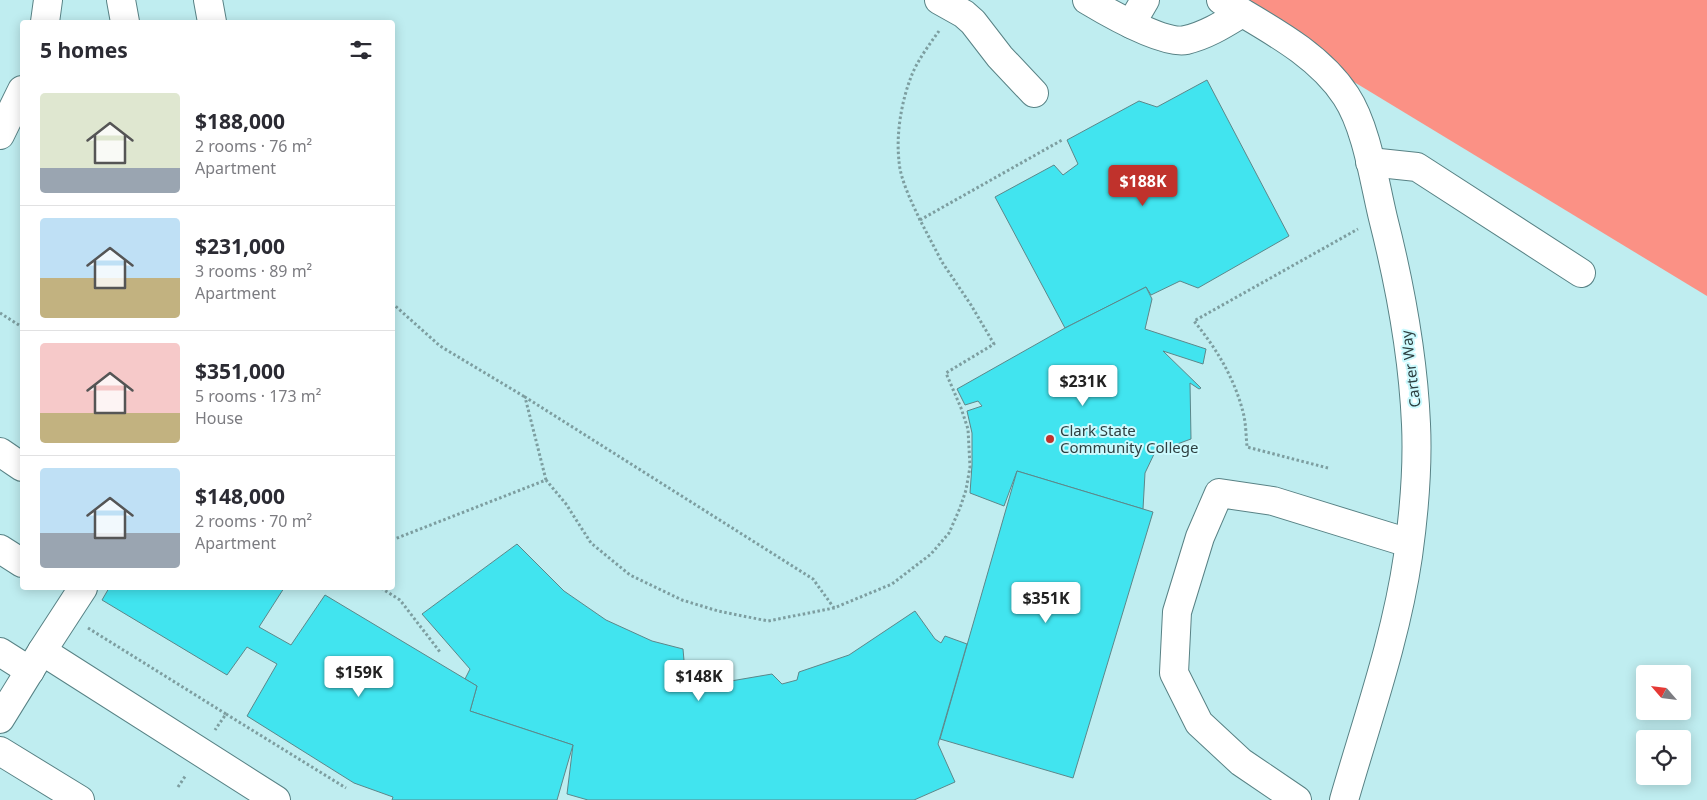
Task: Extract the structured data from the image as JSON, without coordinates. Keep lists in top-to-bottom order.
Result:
{
  "streets": {
    "lane": ["Carter Way"]
  },
  "places": ["Clark State Community College"],
  "north": "top left",
  "page": {
    "heading": "5 homes",
    "list": [
      {
        "name": "$188,000",
        "note": "2 rooms · 76 m² · Apartment"
      },
      {
        "name": "$231,000",
        "note": "3 rooms · 89 m² · Apartment"
      },
      {
        "name": "$351,000",
        "note": "5 rooms · 173 m² · House"
      },
      {
        "name": "$148,000",
        "note": "2 rooms · 70 m² · Apartment"
      }
    ],
    "price": [
      "$188K",
      "$231K",
      "$351K",
      "$159K",
      "$148K"
    ]
  }
}
